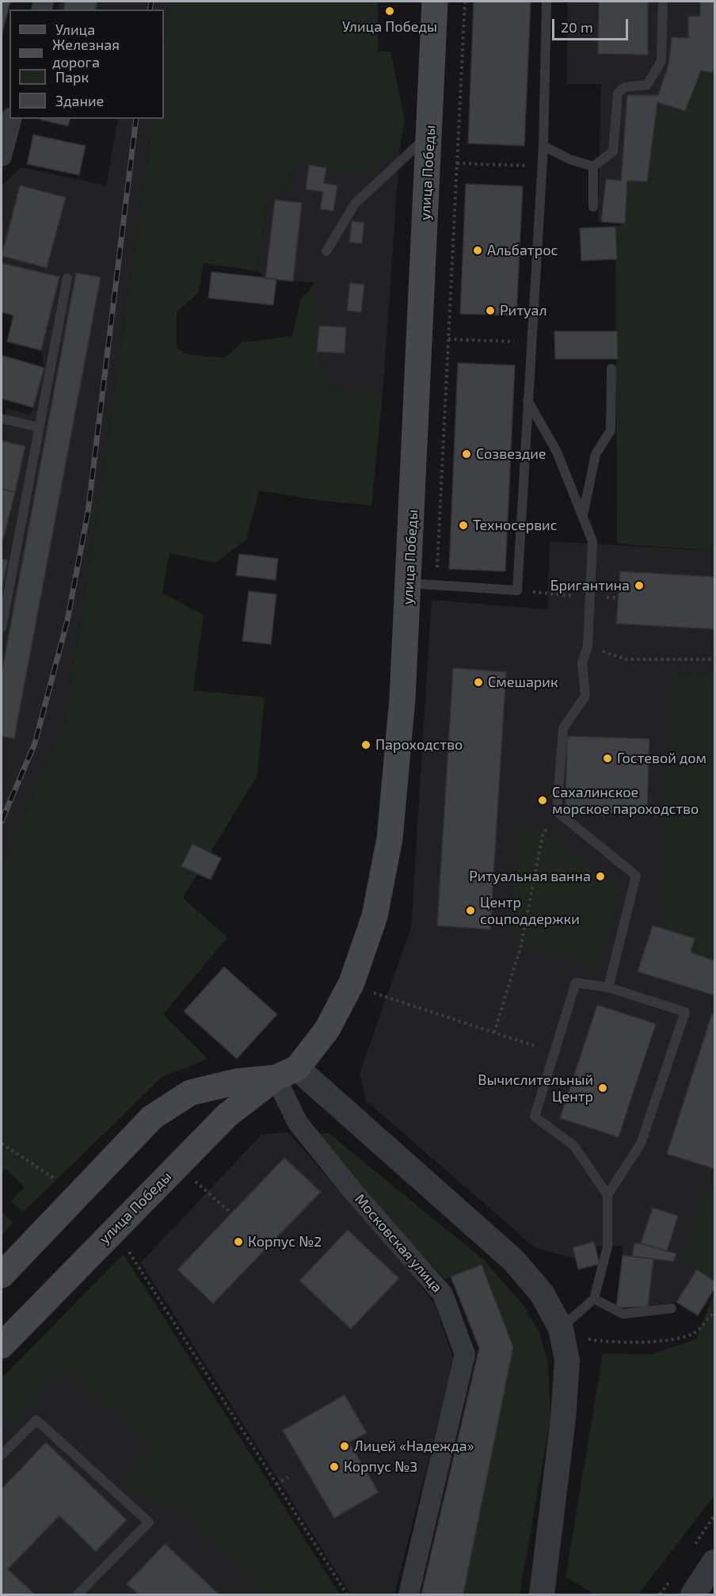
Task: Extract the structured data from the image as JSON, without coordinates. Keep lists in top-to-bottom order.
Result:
{
  "streets": {
    "main road": ["улица Победы"],
    "street": ["Московская улица"]
  },
  "crossings": [
    ["улица Победы", "Московская улица"]
  ],
  "places": [
    "Улица Победы",
    "Альбатрос",
    "Ритуал",
    "Созвездие",
    "Техносервис",
    "Бригантина",
    "Смешарик",
    "Пароходство",
    "Гостевой дом",
    "Сахалинское морское пароходство",
    "Ритуальная ванна",
    "Центр соцподдержки",
    "Вычислительный Центр",
    "Корпус №2",
    "Лицей «Надежда»",
    "Корпус №3"
  ],
  "legend": [
    "Улица",
    "Железная дорога",
    "Парк",
    "Здание"
  ],
  "scale_bar": "20 m"
}
